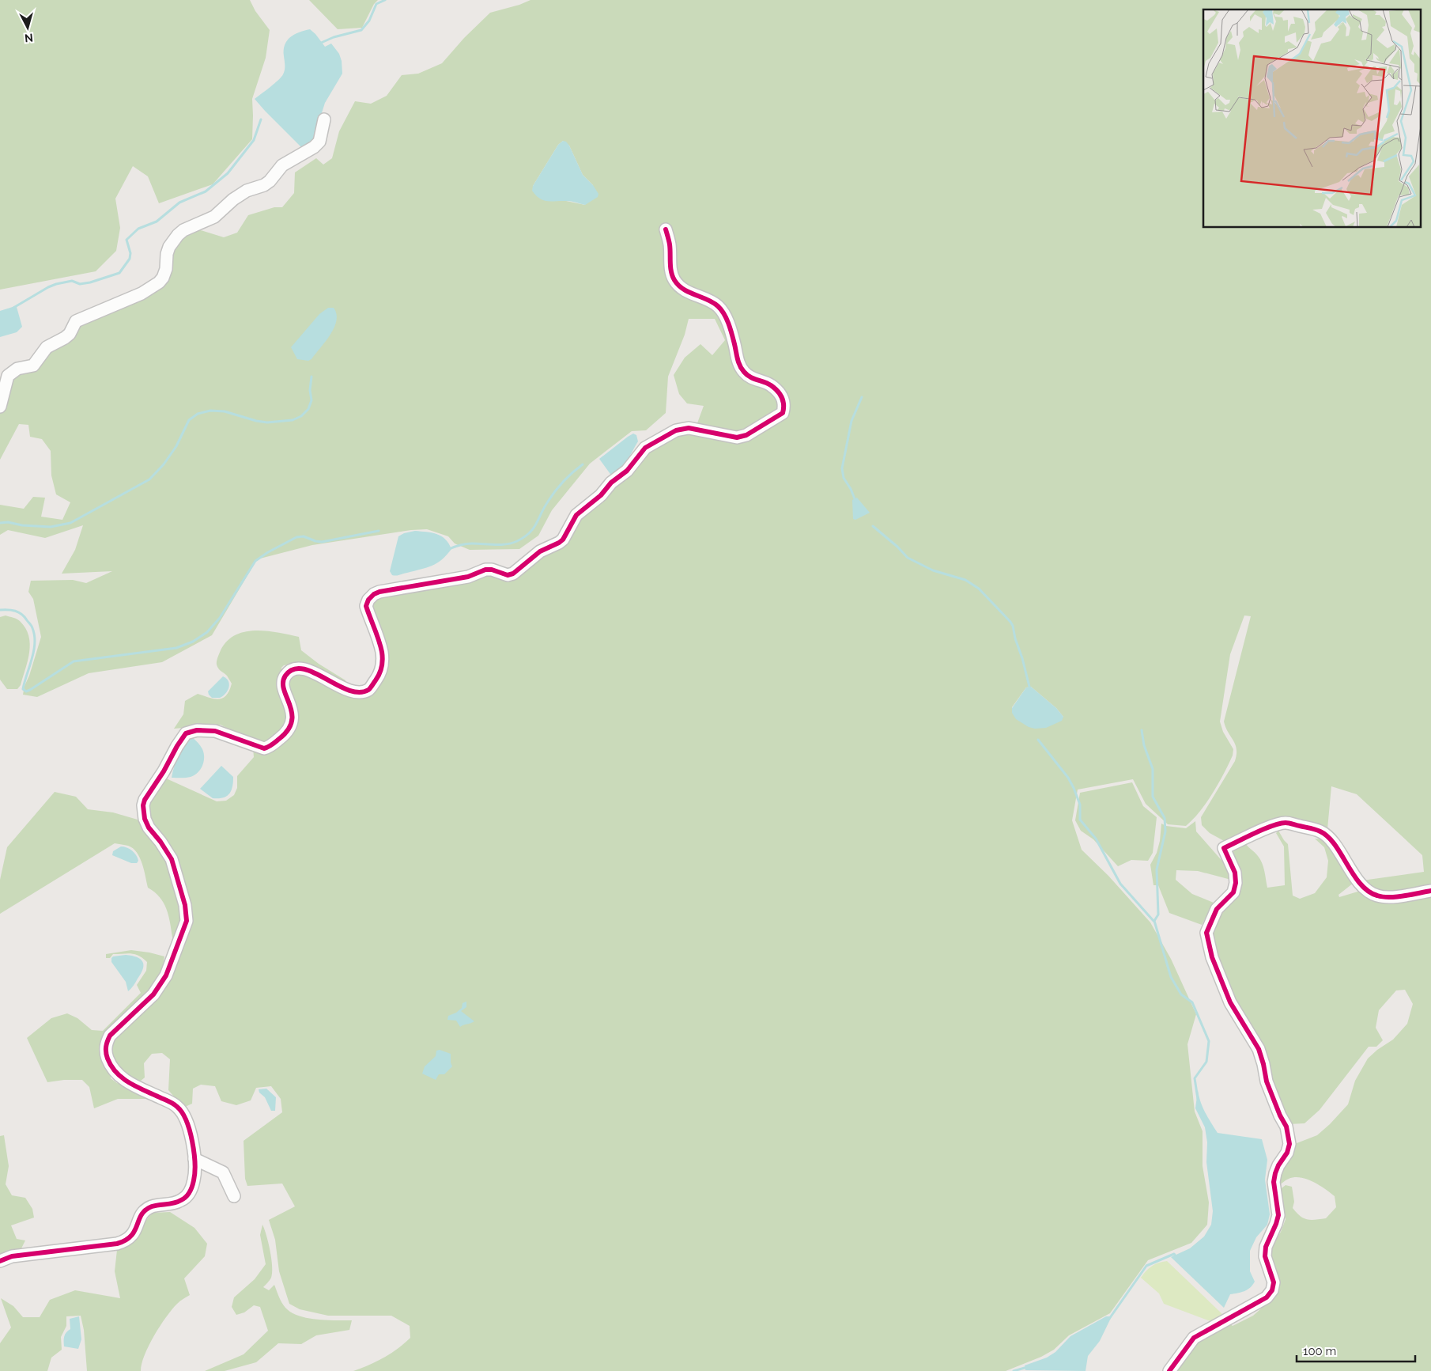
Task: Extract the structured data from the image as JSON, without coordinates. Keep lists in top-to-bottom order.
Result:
{
  "scale_bar": "100 m",
  "north": "bottom"
}
